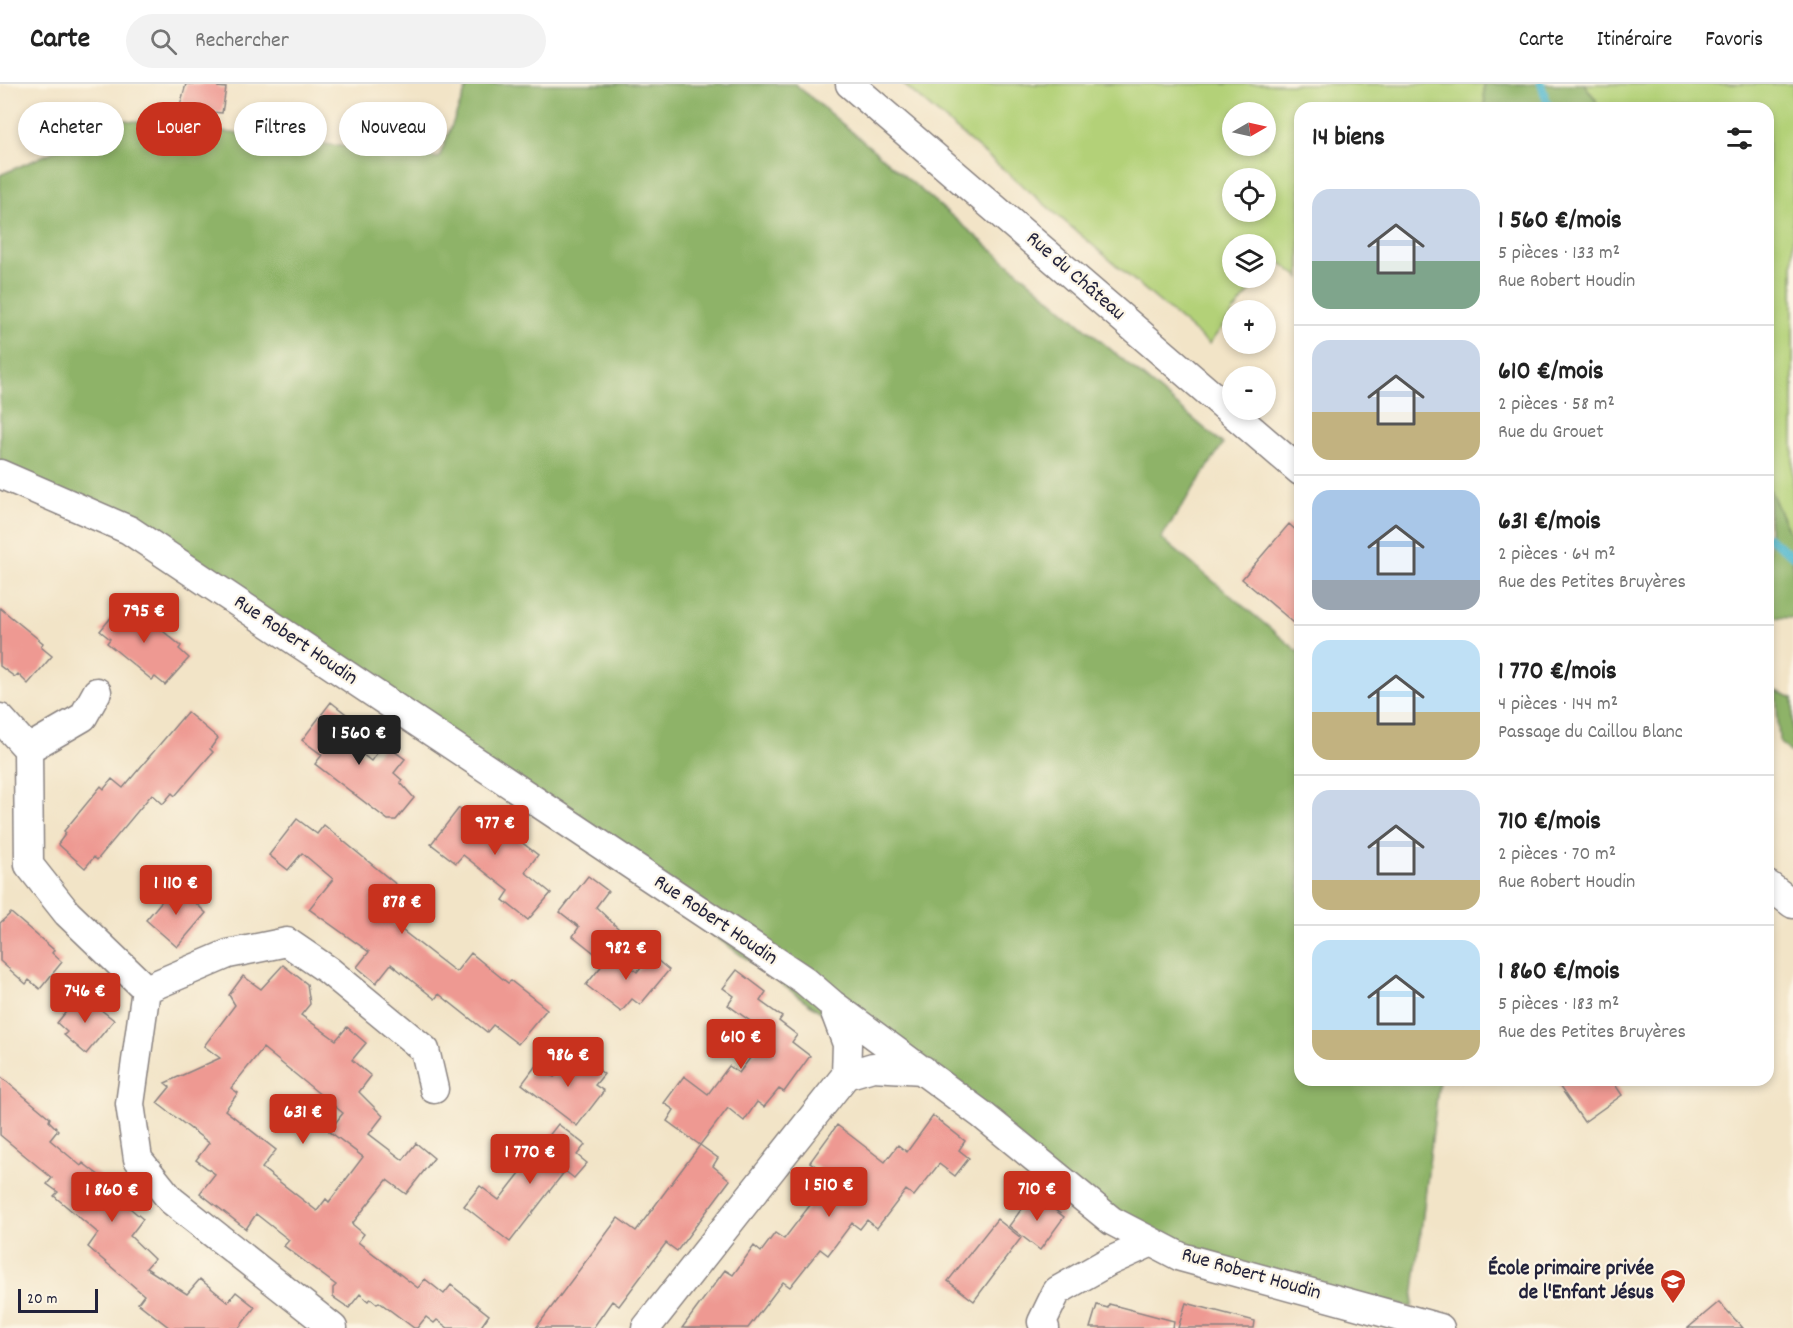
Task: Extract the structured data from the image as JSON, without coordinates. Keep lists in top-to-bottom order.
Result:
{
  "streets": {
    "street": ["Rue du Château", "Rue Robert Houdin"]
  },
  "places": {
    "school or university": ["École primaire privée de l'Enfant Jésus"]
  },
  "scale_bar": "20 m",
  "north": "right",
  "page": {
    "header": "Carte",
    "search": "Rechercher",
    "nav": ["Carte", "Itinéraire", "Favoris"],
    "map_buttons": ["+", "−"],
    "chip": [
      "Acheter",
      "Louer",
      "Filtres",
      "Nouveau"
    ],
    "heading": "14 biens",
    "list": [
      {
        "name": "1 560 €/mois",
        "note": "5 pièces · 133 m² · Rue Robert Houdin"
      },
      {
        "name": "610 €/mois",
        "note": "2 pièces · 58 m² · Rue du Grouet"
      },
      {
        "name": "631 €/mois",
        "note": "2 pièces · 64 m² · Rue des Petites Bruyères"
      },
      {
        "name": "1 770 €/mois",
        "note": "4 pièces · 144 m² · Passage du Caillou Blanc"
      },
      {
        "name": "710 €/mois",
        "note": "2 pièces · 70 m² · Rue Robert Houdin"
      },
      {
        "name": "1 860 €/mois",
        "note": "5 pièces · 183 m² · Rue des Petites Bruyères"
      }
    ],
    "price": [
      "795 €",
      "1 560 €",
      "977 €",
      "1 110 €",
      "878 €",
      "982 €",
      "746 €",
      "610 €",
      "986 €",
      "631 €",
      "1 770 €",
      "1 510 €",
      "710 €",
      "1 860 €"
    ],
    "scale": "20 m"
  }
}
